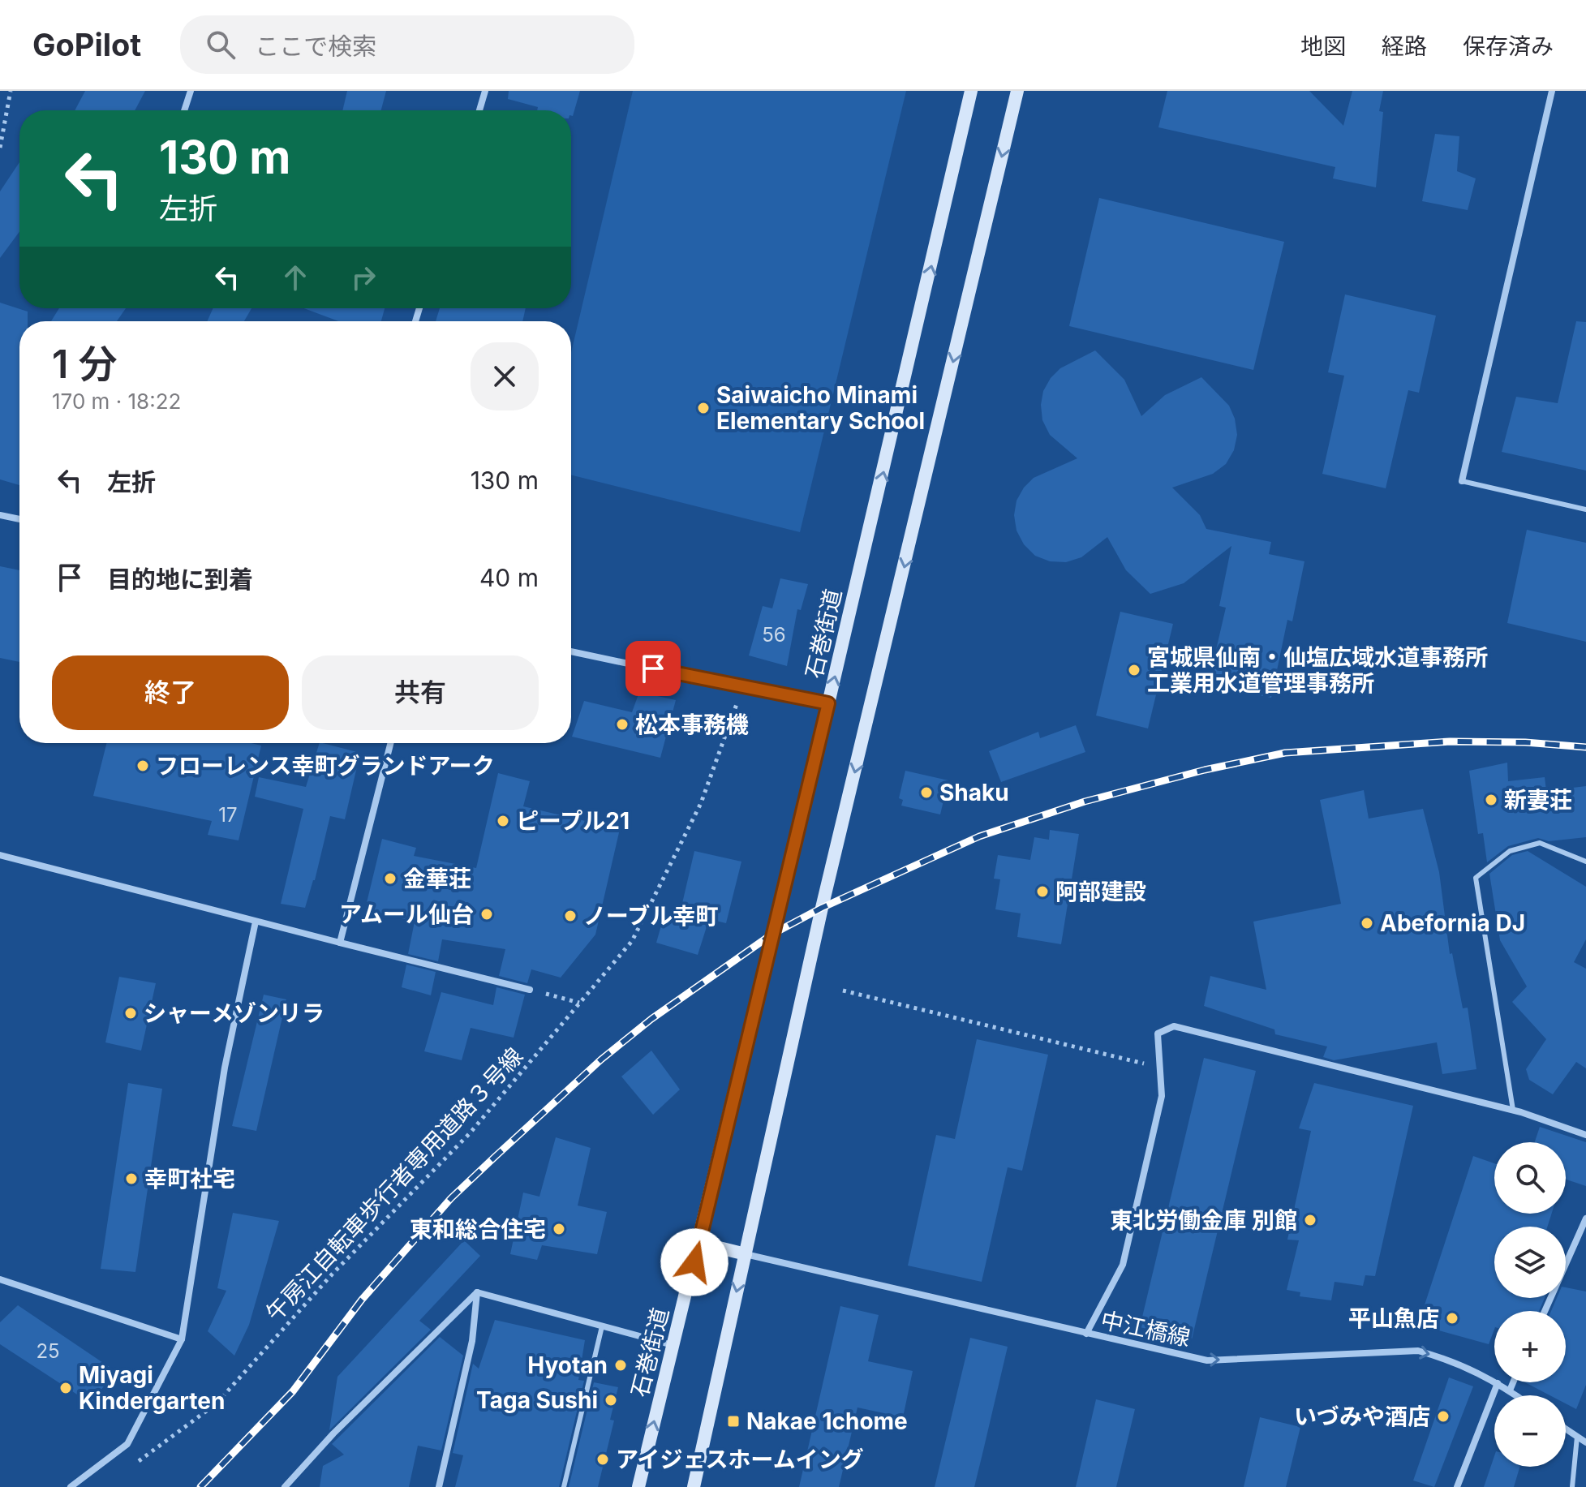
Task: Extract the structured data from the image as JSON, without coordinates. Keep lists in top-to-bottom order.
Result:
{
  "streets": {
    "street": ["石巻街道", "中江橋線"],
    "path": ["午房江自転車歩行者専用道路３号線"]
  },
  "one_way": ["中江橋線"],
  "places": {
    "other": [
      "Saiwaicho Minami Elementary School",
      "宮城県仙南・仙塩広域水道事務所 工業用水道管理事務所",
      "松本事務機",
      "フローレンス幸町グランドアーク",
      "Shaku",
      "新妻荘",
      "ピープル21",
      "金華荘",
      "阿部建設",
      "アムール仙台",
      "ノーブル幸町",
      "Abefornia DJ",
      "シャーメゾンリラ",
      "幸町社宅",
      "東北労働金庫 別館",
      "東和総合住宅",
      "平山魚店",
      "Hyotan",
      "Miyagi Kindergarten",
      "Taga Sushi",
      "いづみや酒店",
      "アイジェスホームイング"
    ],
    "transit": ["Nakae 1chome"]
  },
  "house_numbers": ["56", "17", "25"],
  "page": {
    "header": "GoPilot",
    "search": "ここで検索",
    "nav": ["地図", "経路", "保存済み"],
    "turn": ["130 m", "左折"],
    "heading": ["1 分", "170 m · 18:22"],
    "list": [
      {
        "name": "左折",
        "value": "130 m"
      },
      {
        "name": "目的地に到着",
        "value": "40 m"
      }
    ],
    "buttons": ["終了", "共有"],
    "map_buttons": ["+", "−"]
  }
}
